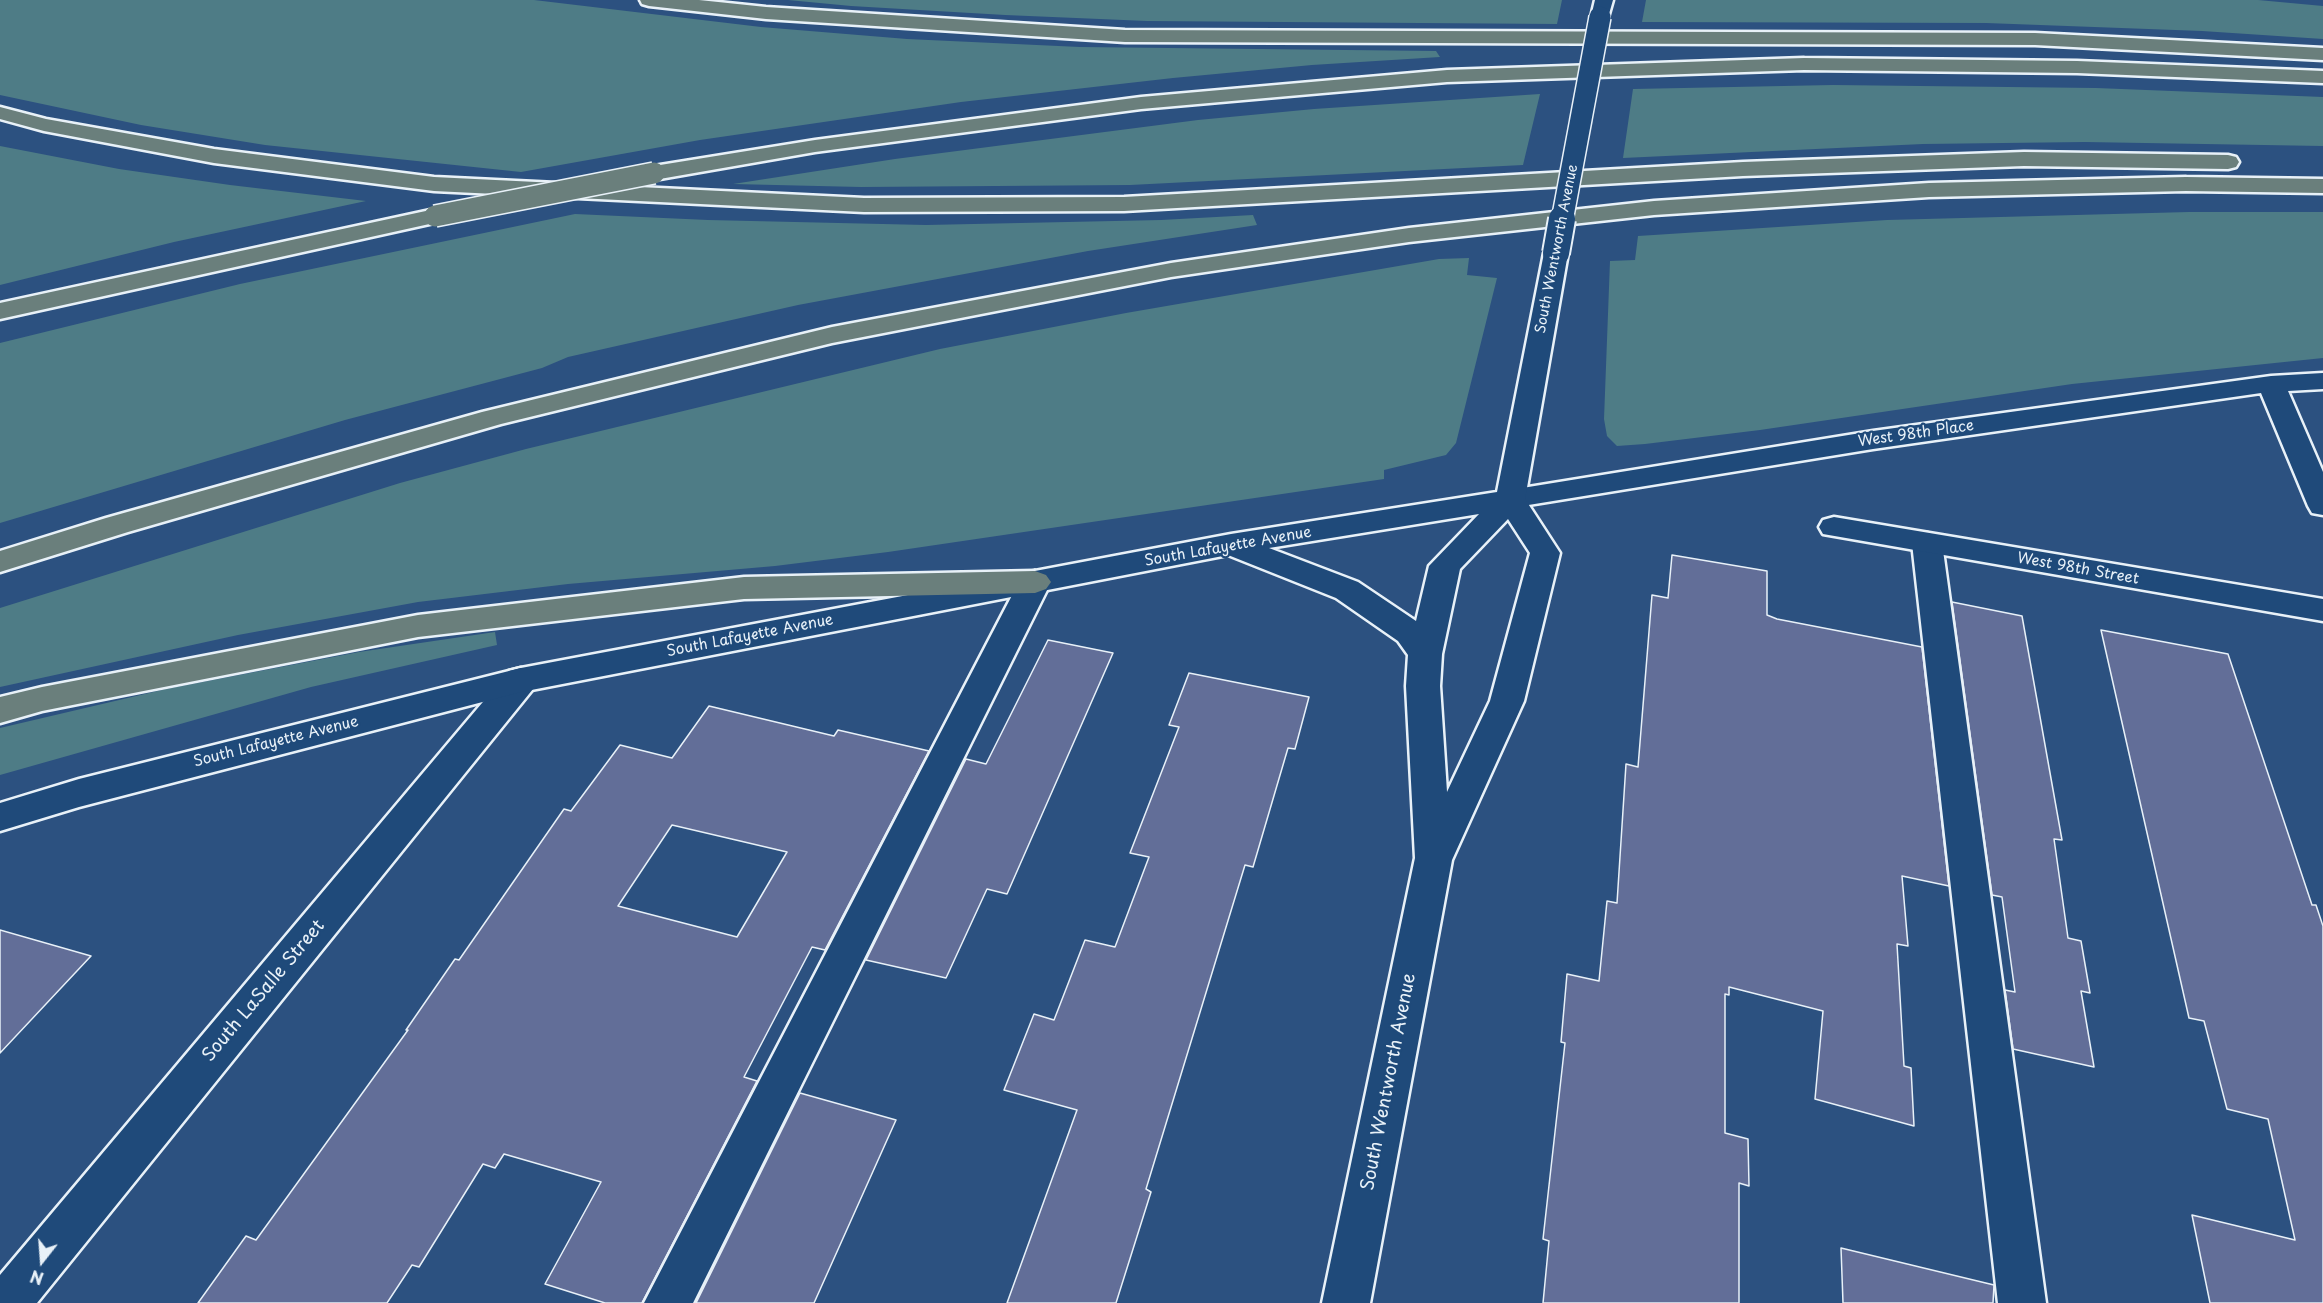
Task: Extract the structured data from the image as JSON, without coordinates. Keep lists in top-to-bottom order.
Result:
{
  "streets": {
    "street": [
      "South Wentworth Avenue",
      "West 98th Place",
      "South Lafayette Avenue",
      "West 98th Street",
      "South LaSalle Street"
    ]
  },
  "crossings": [
    ["South Wentworth Avenue", "West 98th Place"],
    ["South Wentworth Avenue", "South Lafayette Avenue"],
    ["West 98th Place", "South Lafayette Avenue"],
    ["South Lafayette Avenue", "South LaSalle Street"]
  ],
  "north": "bottom"
}
